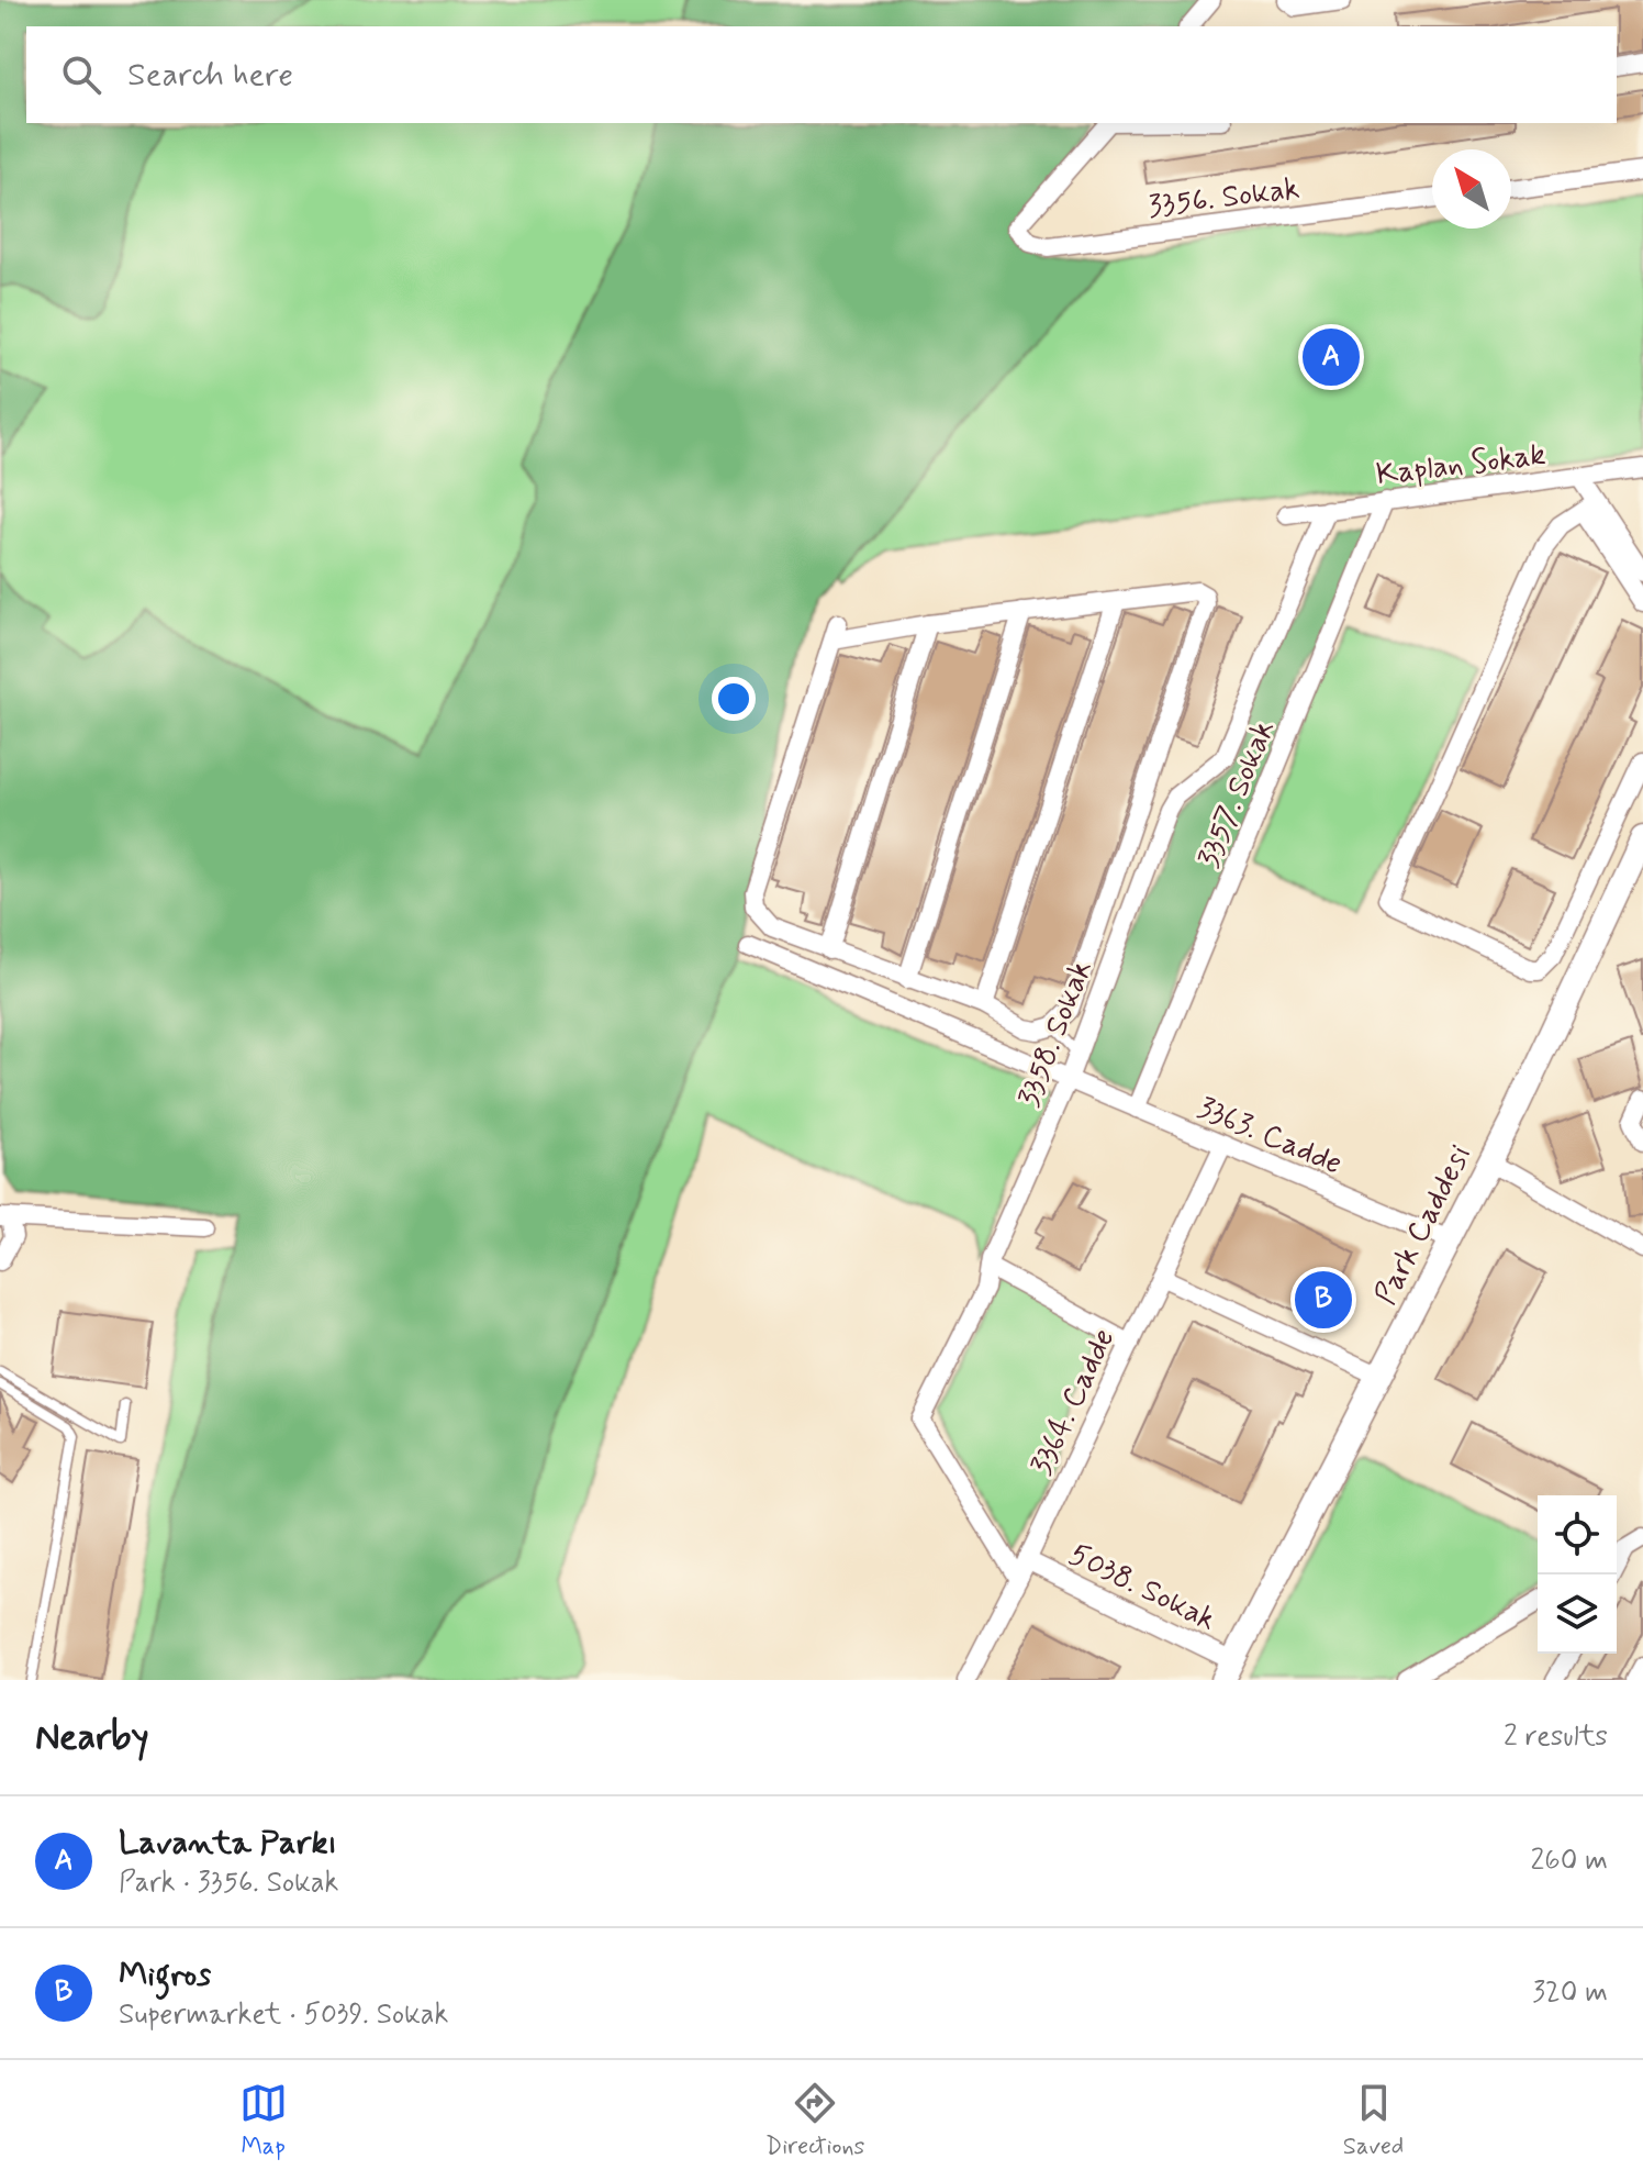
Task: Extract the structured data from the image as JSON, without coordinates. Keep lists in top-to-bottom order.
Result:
{
  "streets": {
    "street": [
      "3356. Sokak",
      "Kaplan Sokak",
      "3357. Sokak",
      "3358. Sokak",
      "3363. Cadde",
      "Park Caddesi",
      "3364. Cadde",
      "5038. Sokak"
    ]
  },
  "crossings": [
    ["Kaplan Sokak", "3357. Sokak"],
    ["Kaplan Sokak", "3358. Sokak"],
    ["3357. Sokak", "3363. Cadde"],
    ["3358. Sokak", "3363. Cadde"],
    ["3358. Sokak", "3364. Cadde"],
    ["3363. Cadde", "Park Caddesi"],
    ["3363. Cadde", "3364. Cadde"],
    ["Park Caddesi", "5038. Sokak"],
    ["3364. Cadde", "5038. Sokak"]
  ],
  "north": "top left",
  "page": {
    "search": "Search here",
    "pins": ["A", "B"],
    "heading": ["Nearby", "2 results"],
    "list": [
      {
        "mark": "A",
        "name": "Lavanta Parkı",
        "note": "Park · 3356. Sokak",
        "value": "260 m"
      },
      {
        "mark": "B",
        "name": "Migros",
        "note": "Supermarket · 5039. Sokak",
        "value": "320 m"
      }
    ],
    "nav": ["Map", "Directions", "Saved"]
  }
}
